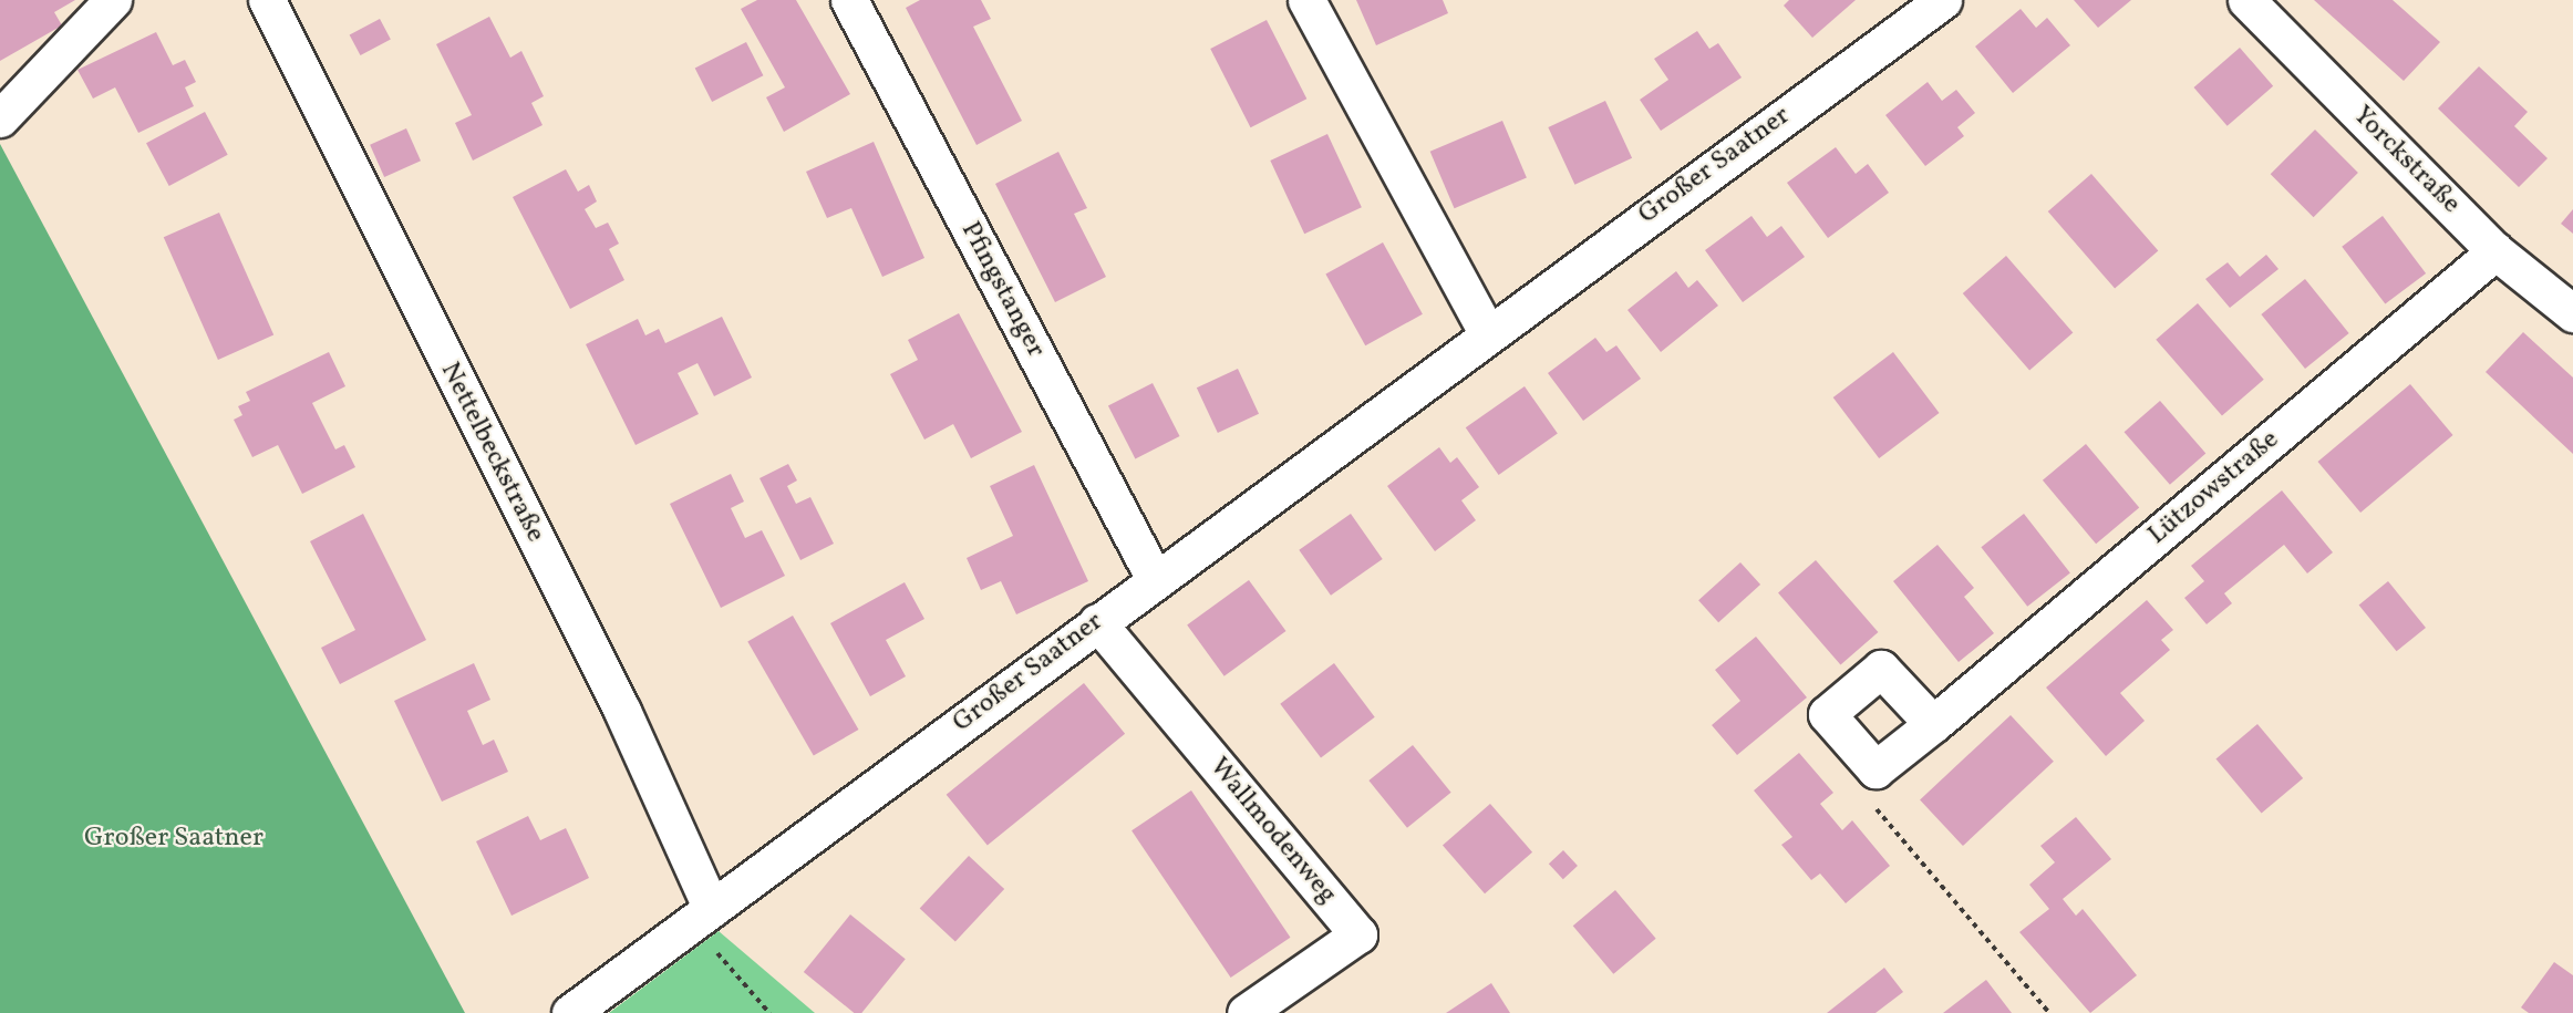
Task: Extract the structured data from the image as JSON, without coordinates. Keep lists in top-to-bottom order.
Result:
{
  "streets": {
    "street": [
      "Yorckstraße",
      "Großer Saatner",
      "Pfingstanger",
      "Nettelbeckstraße",
      "Lützowstraße",
      "Wallmodenweg"
    ]
  },
  "crossings": [
    ["Yorckstraße", "Lützowstraße"],
    ["Großer Saatner", "Pfingstanger"],
    ["Großer Saatner", "Nettelbeckstraße"],
    ["Großer Saatner", "Wallmodenweg"]
  ],
  "parks": ["Großer Saatner"]
}
